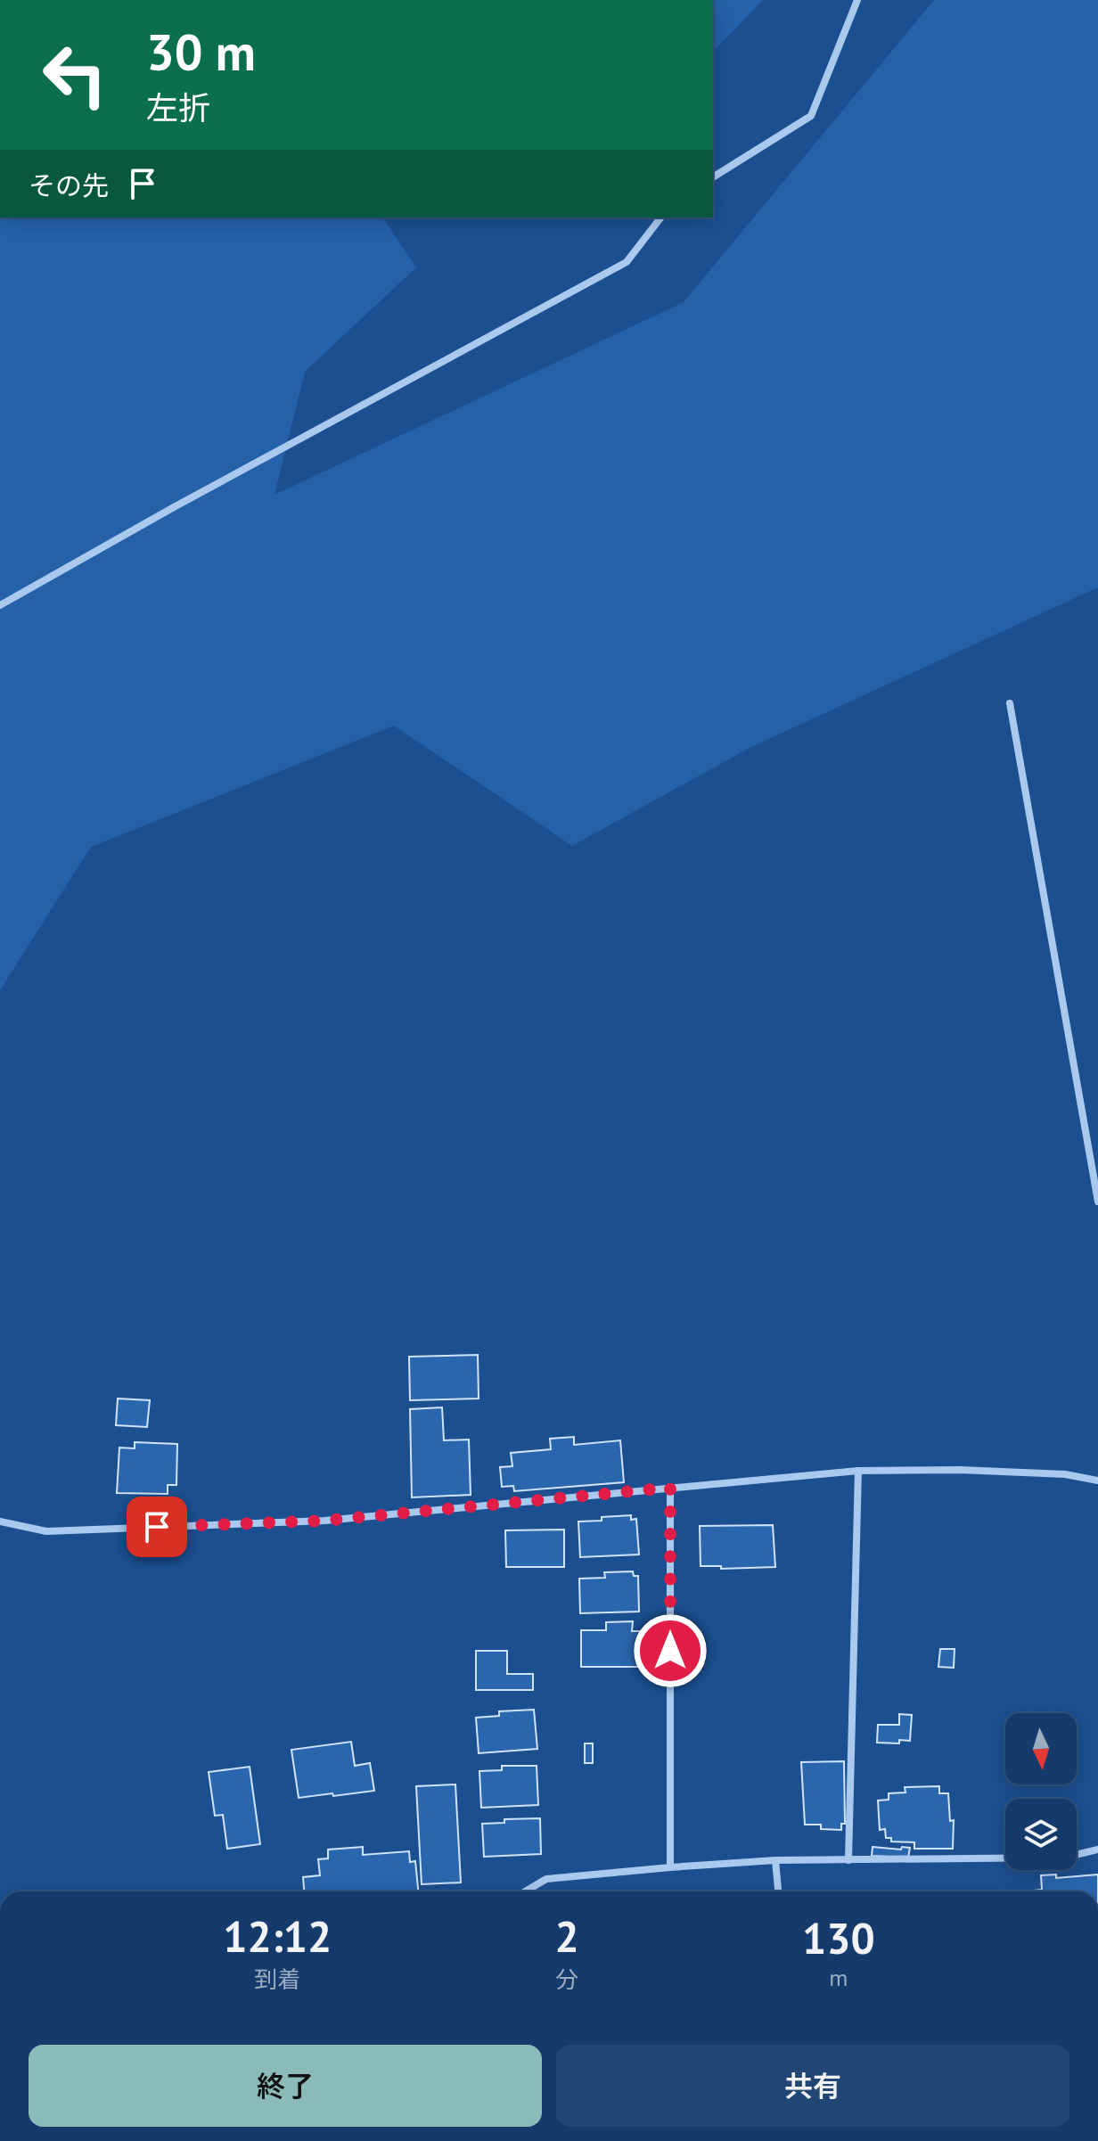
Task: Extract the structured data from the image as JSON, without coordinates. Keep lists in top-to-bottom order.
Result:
{
  "north": "bottom",
  "page": {
    "turn": ["30 m", "左折"],
    "then": "その先",
    "eta": [
      "12:12",
      "到着",
      "2",
      "分",
      "130",
      "m"
    ],
    "buttons": ["終了", "共有"]
  }
}
